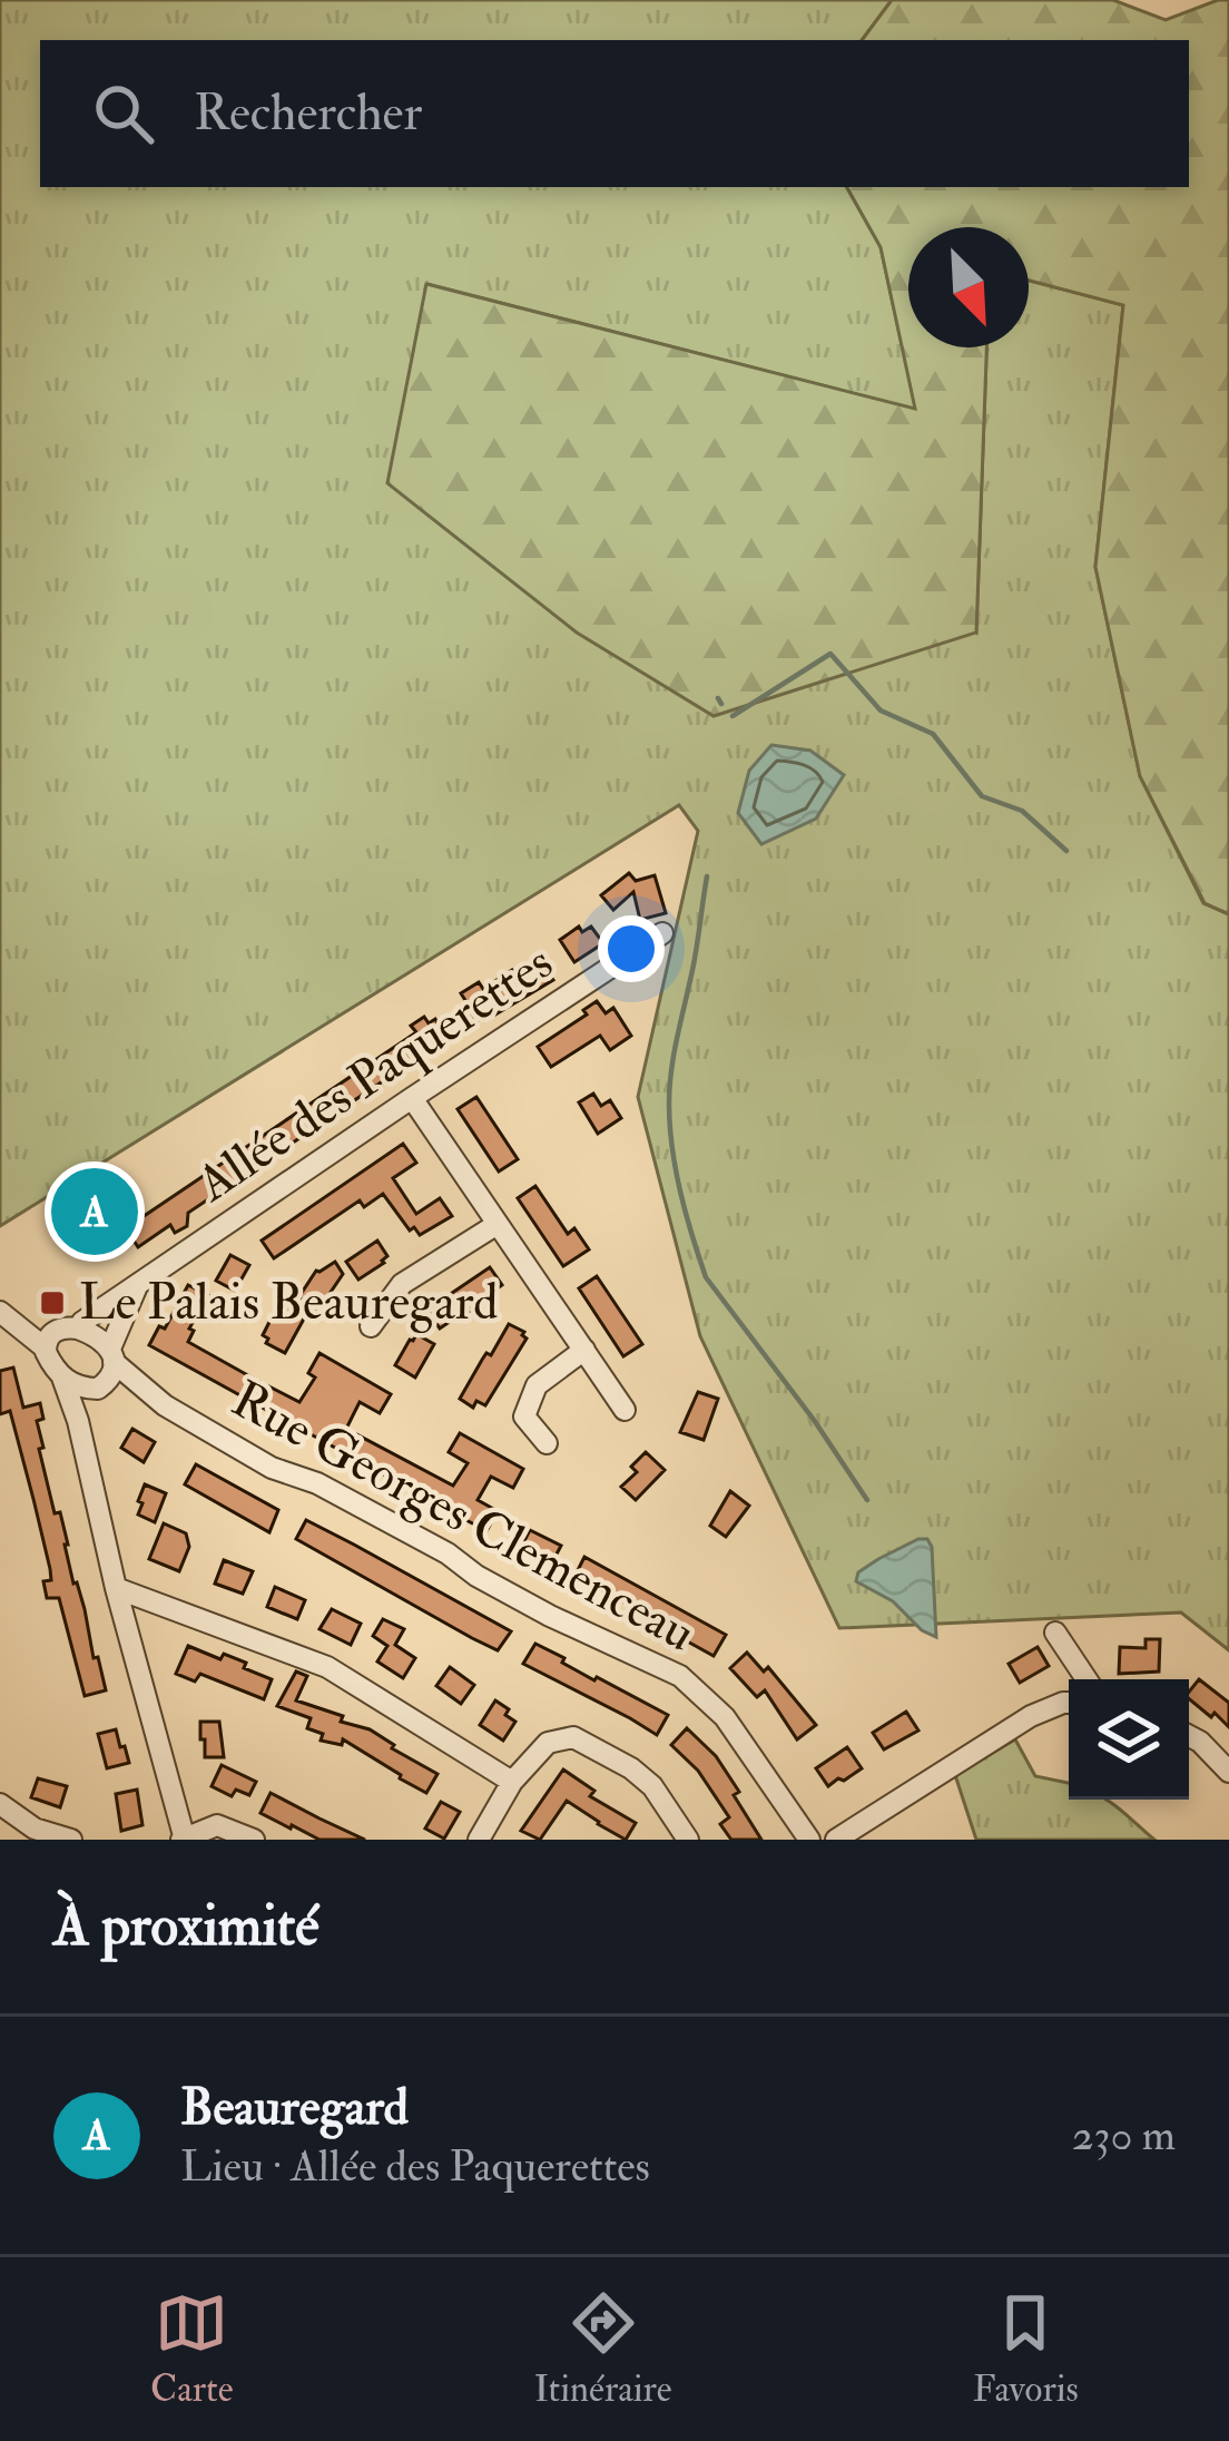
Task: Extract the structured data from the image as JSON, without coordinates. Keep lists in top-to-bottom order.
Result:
{
  "streets": {
    "street": ["Allée des Paquerettes", "Rue Georges Clemenceau"]
  },
  "crossings": [
    ["Allée des Paquerettes", "Rue Georges Clemenceau"]
  ],
  "places": {
    "transit": ["Le Palais Beauregard"]
  },
  "north": "bottom right",
  "page": {
    "search": "Rechercher",
    "pins": "A",
    "heading": "À proximité",
    "list": [
      {
        "mark": "A",
        "name": "Beauregard",
        "note": "Lieu · Allée des Paquerettes",
        "value": "230 m"
      }
    ],
    "nav": ["Carte", "Itinéraire", "Favoris"]
  }
}
